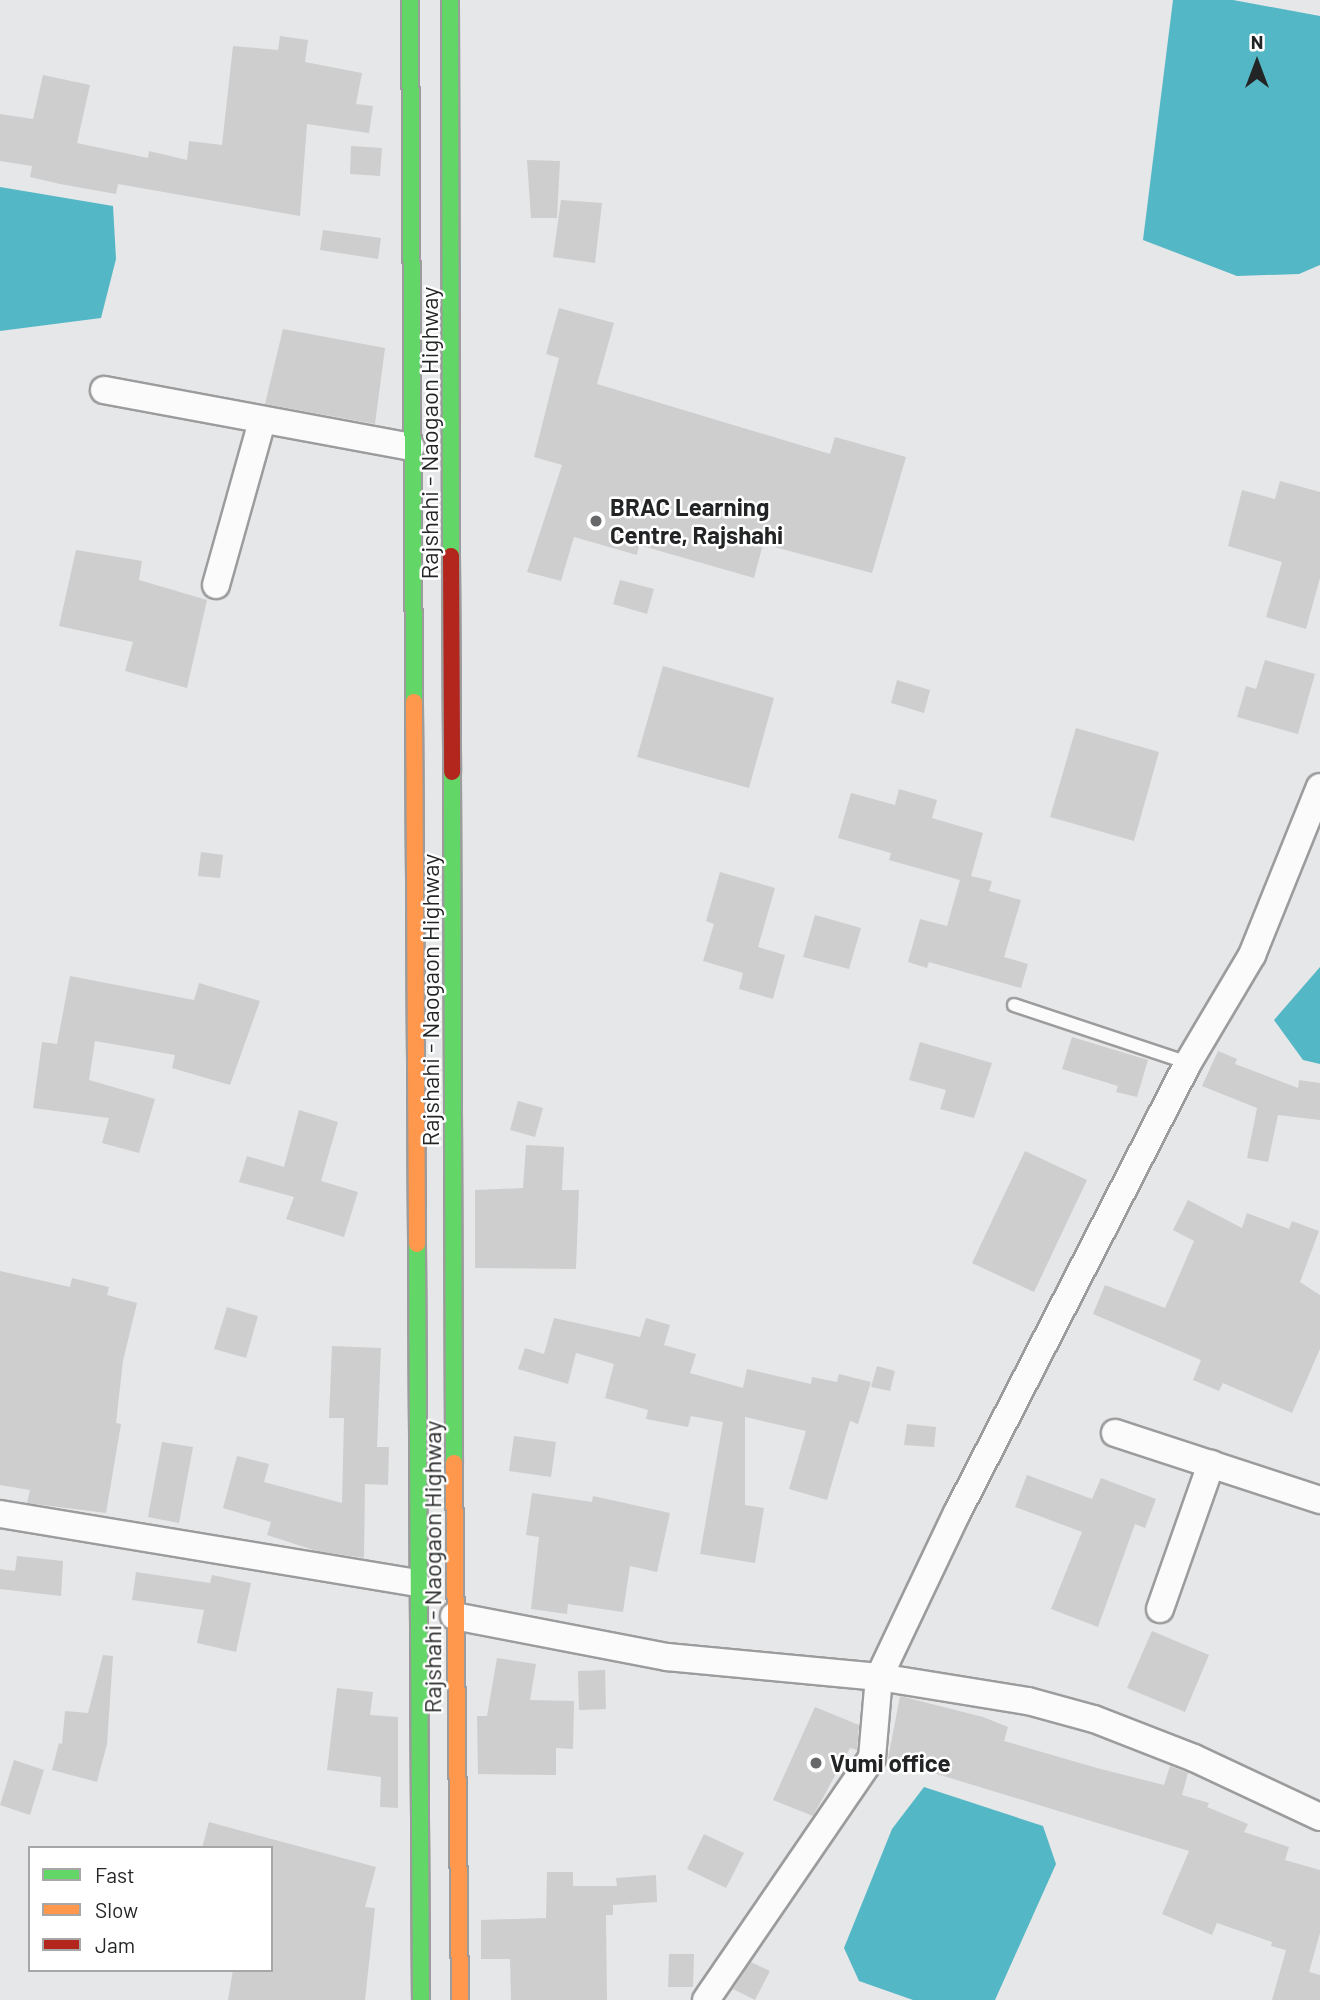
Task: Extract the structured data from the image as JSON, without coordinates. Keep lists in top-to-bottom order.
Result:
{
  "streets": {
    "main road": ["Rajshahi - Naogaon Highway"]
  },
  "places": ["BRAC Learning Centre, Rajshahi", "Vumi office"],
  "legend": ["Fast", "Slow", "Jam"],
  "north": "top"
}
